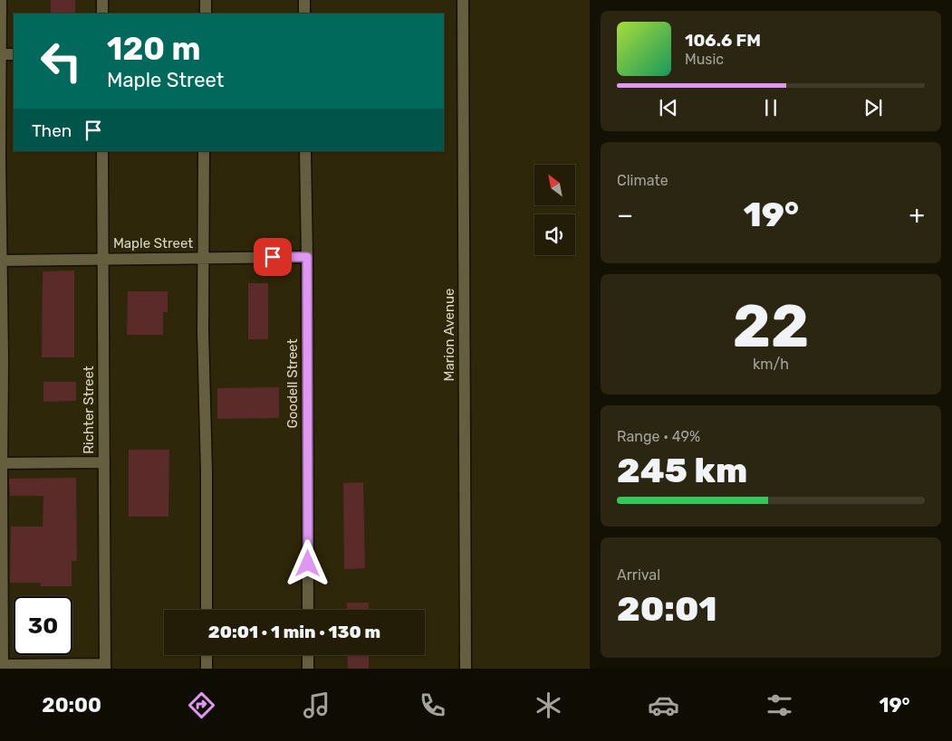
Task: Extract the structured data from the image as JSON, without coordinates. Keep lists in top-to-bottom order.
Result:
{
  "streets": {
    "street": [
      "Maple Street",
      "Marion Avenue",
      "Goodell Street",
      "Richter Street"
    ]
  },
  "crossings": [
    ["Maple Street", "Goodell Street"],
    ["Maple Street", "Richter Street"]
  ],
  "north": "top left",
  "page": {
    "turn": ["120 m", "Maple Street"],
    "song": ["106.6 FM", "Music"],
    "then": "Then",
    "tile": [
      "Climate",
      ["22", "km/h"],
      ["Range · 49%", "245 km"],
      ["Arrival", "20:01"]
    ],
    "heat": ["−", "19°", "+"],
    "limit": "30",
    "trip": "20:01 · 1 min · 130 m",
    "tabs": ["20:00", "19°"]
  }
}
